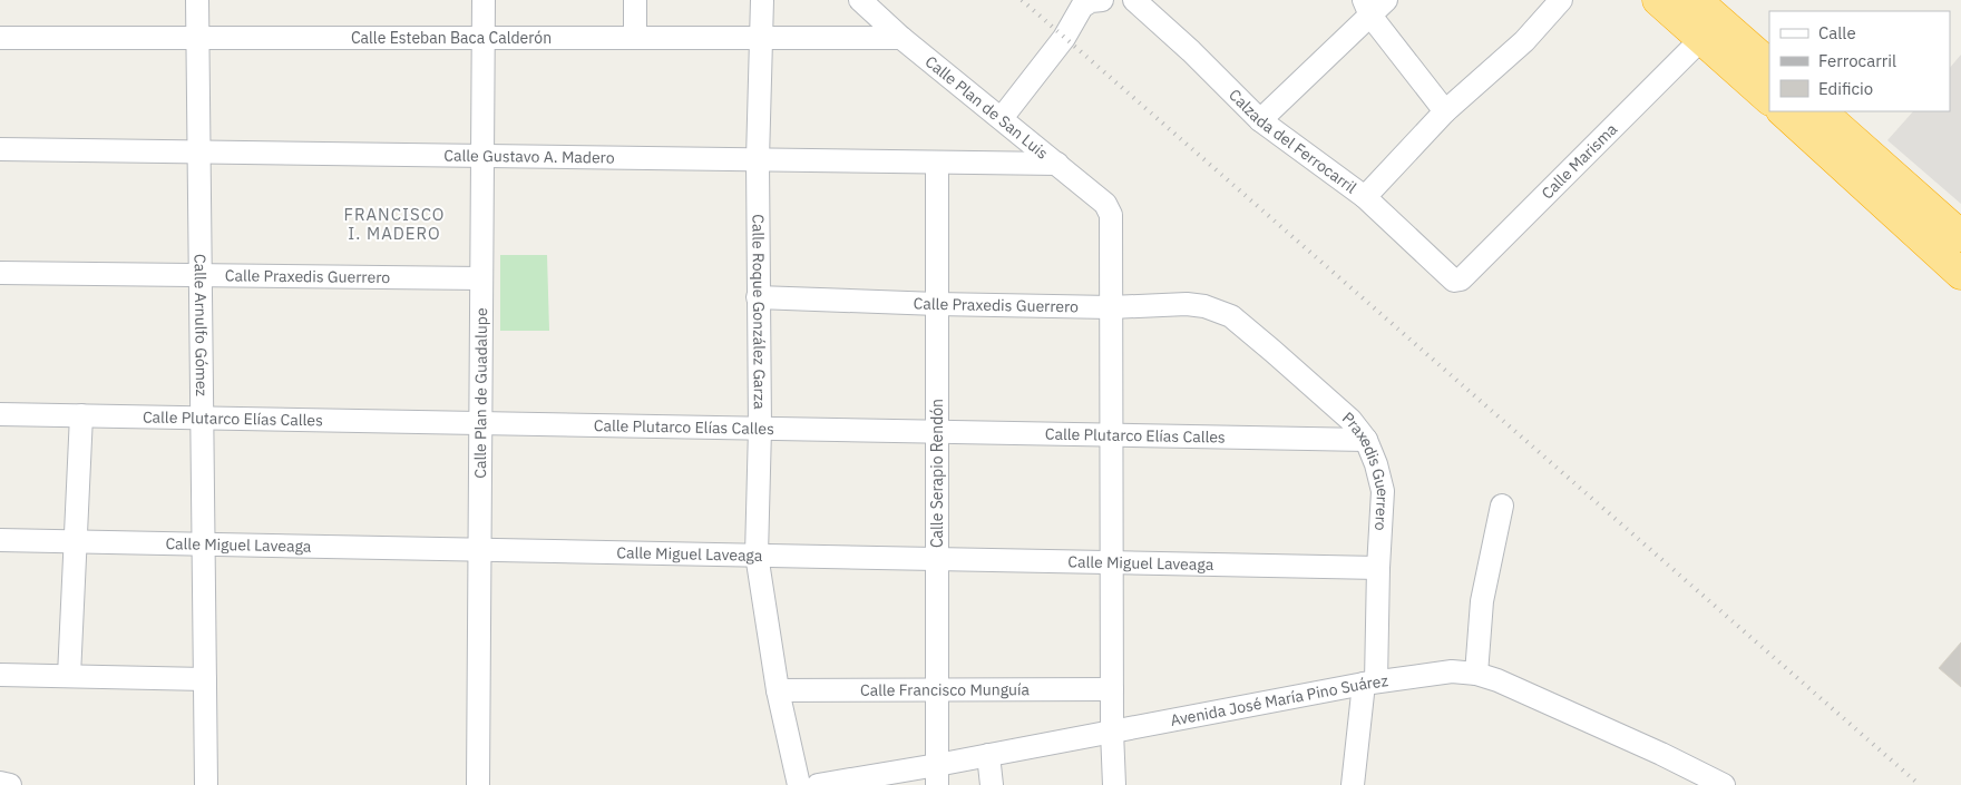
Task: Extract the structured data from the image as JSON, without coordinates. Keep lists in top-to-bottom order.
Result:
{
  "streets": {
    "street": [
      "Calle Esteban Baca Calderón",
      "Calle Plan de San Luis",
      "Calzada del Ferrocarril",
      "Calle Gustavo A. Madero",
      "Calle Marisma",
      "Calle Praxedis Guerrero",
      "Calle Roque González Garza",
      "Calle Arnulfo Gómez",
      "Calle Plan de Guadalupe",
      "Calle Plutarco Elías Calles",
      "Calle Serapio Rendón",
      "Praxedis Guerrero",
      "Calle Miguel Laveaga",
      "Calle Francisco Munguía",
      "Avenida José María Pino Suárez"
    ]
  },
  "crossings": [
    ["Calle Esteban Baca Calderón", "Calle Plan de San Luis"],
    ["Calle Esteban Baca Calderón", "Calle Roque González Garza"],
    ["Calle Esteban Baca Calderón", "Calle Arnulfo Gómez"],
    ["Calle Esteban Baca Calderón", "Calle Plan de Guadalupe"],
    ["Calle Plan de San Luis", "Calle Gustavo A. Madero"],
    ["Calle Plan de San Luis", "Calle Praxedis Guerrero"],
    ["Calzada del Ferrocarril", "Calle Marisma"],
    ["Calle Gustavo A. Madero", "Calle Roque González Garza"],
    ["Calle Gustavo A. Madero", "Calle Arnulfo Gómez"],
    ["Calle Gustavo A. Madero", "Calle Plan de Guadalupe"],
    ["Calle Gustavo A. Madero", "Calle Serapio Rendón"],
    ["Calle Praxedis Guerrero", "Calle Roque González Garza"],
    ["Calle Praxedis Guerrero", "Calle Arnulfo Gómez"],
    ["Calle Praxedis Guerrero", "Calle Plan de Guadalupe"],
    ["Calle Praxedis Guerrero", "Calle Serapio Rendón"],
    ["Calle Praxedis Guerrero", "Praxedis Guerrero"],
    ["Calle Roque González Garza", "Calle Plutarco Elías Calles"],
    ["Calle Roque González Garza", "Calle Miguel Laveaga"],
    ["Calle Roque González Garza", "Calle Francisco Munguía"],
    ["Calle Arnulfo Gómez", "Calle Plutarco Elías Calles"],
    ["Calle Arnulfo Gómez", "Calle Miguel Laveaga"],
    ["Calle Plan de Guadalupe", "Calle Plutarco Elías Calles"],
    ["Calle Plan de Guadalupe", "Calle Miguel Laveaga"],
    ["Calle Plutarco Elías Calles", "Calle Serapio Rendón"],
    ["Calle Plutarco Elías Calles", "Praxedis Guerrero"],
    ["Calle Serapio Rendón", "Calle Miguel Laveaga"],
    ["Calle Serapio Rendón", "Calle Francisco Munguía"],
    ["Calle Serapio Rendón", "Avenida José María Pino Suárez"],
    ["Praxedis Guerrero", "Calle Miguel Laveaga"],
    ["Praxedis Guerrero", "Avenida José María Pino Suárez"]
  ],
  "districts": ["FRANCISCO I. MADERO"],
  "legend": ["Calle", "Ferrocarril", "Edificio"]
}
